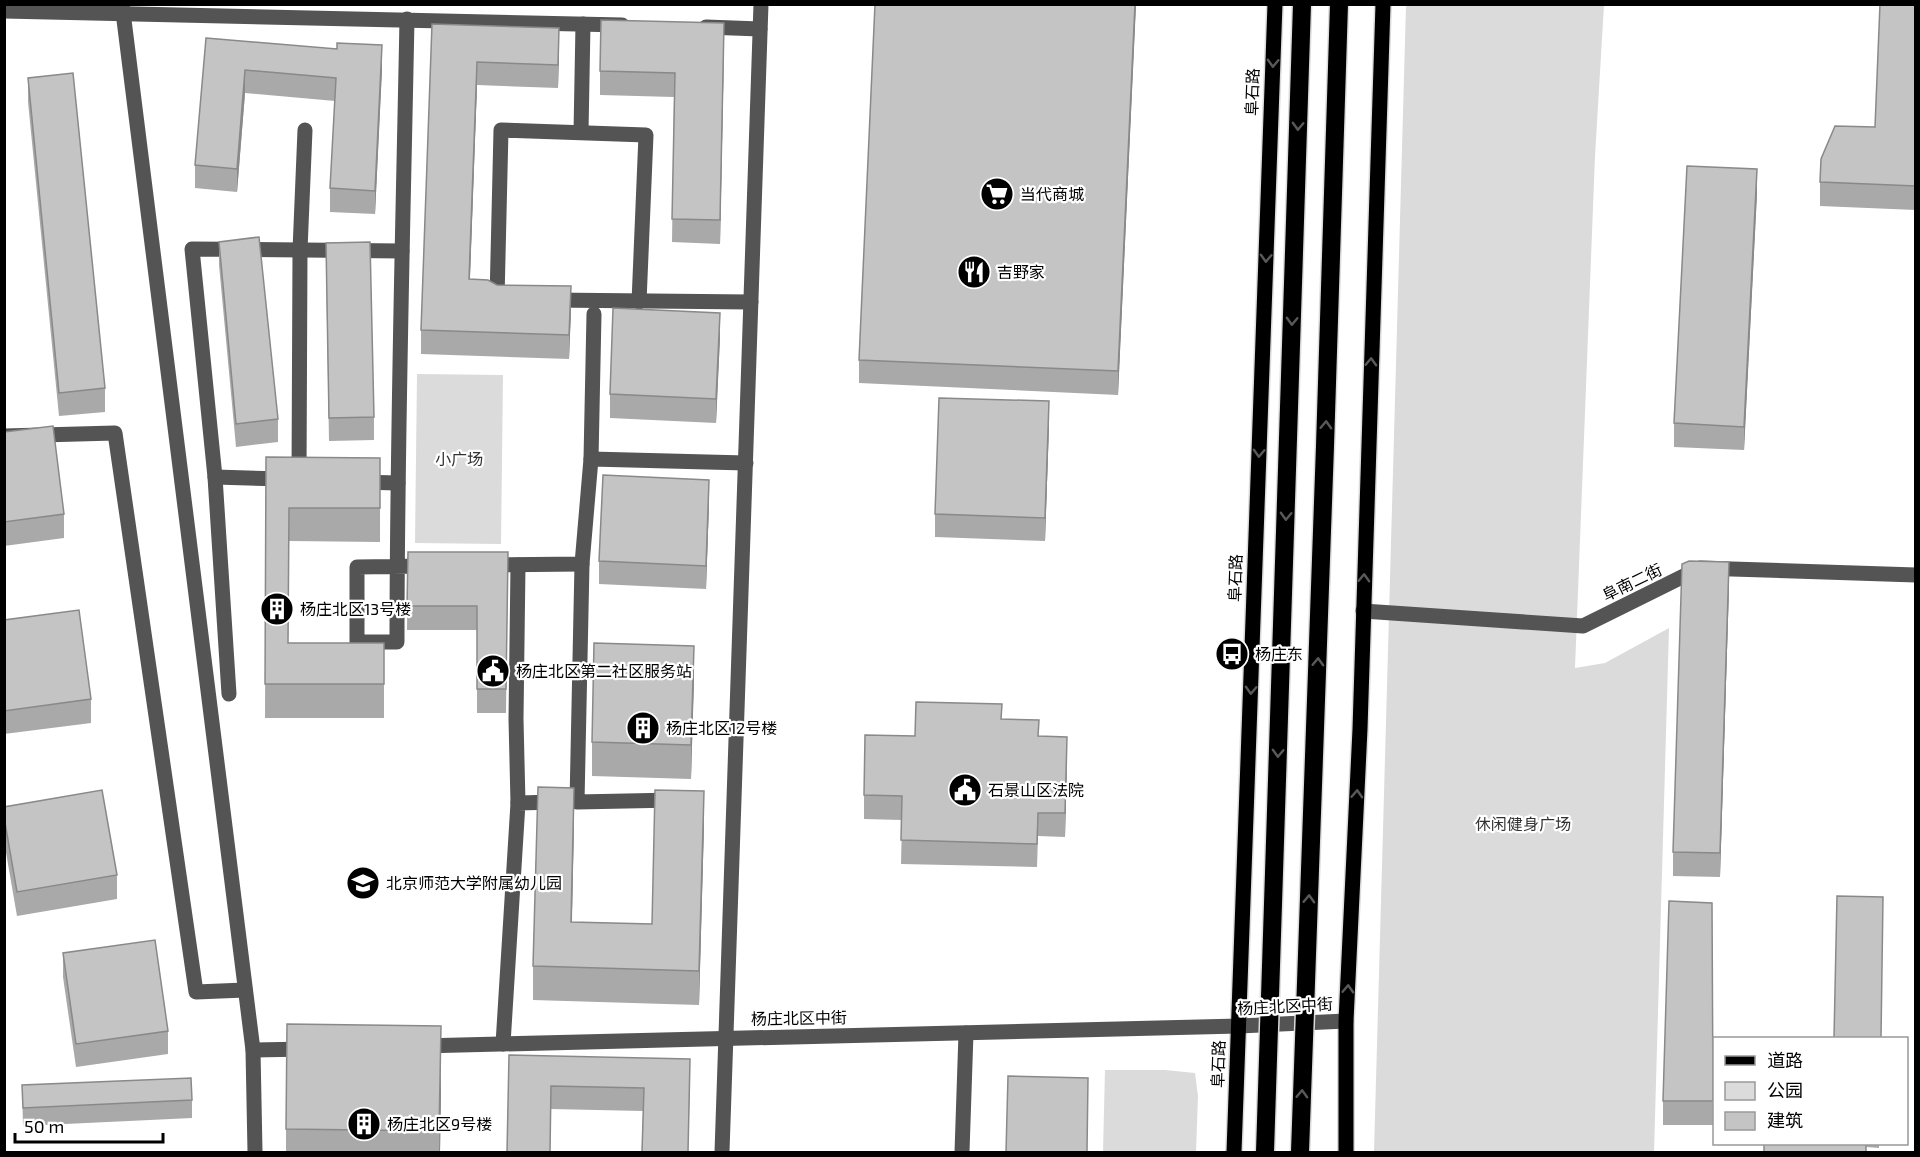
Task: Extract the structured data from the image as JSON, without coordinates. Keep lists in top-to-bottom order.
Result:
{
  "streets": {
    "main road": ["阜石路"],
    "street": ["阜南二街", "杨庄北区中街"]
  },
  "crossings": [
    ["阜石路", "杨庄北区中街"]
  ],
  "parks": ["小广场", "休闲健身广场"],
  "places": {
    "supermarket": ["当代商城"],
    "restaurant": ["吉野家"],
    "building": ["杨庄北区13号楼", "杨庄北区12号楼", "杨庄北区9号楼"],
    "bus stop": ["杨庄东"],
    "public building": ["杨庄北区第二社区服务站", "石景山区法院"],
    "school or university": ["北京师范大学附属幼儿园"]
  },
  "legend": ["道路", "公园", "建筑"],
  "scale_bar": "50 m"
}
